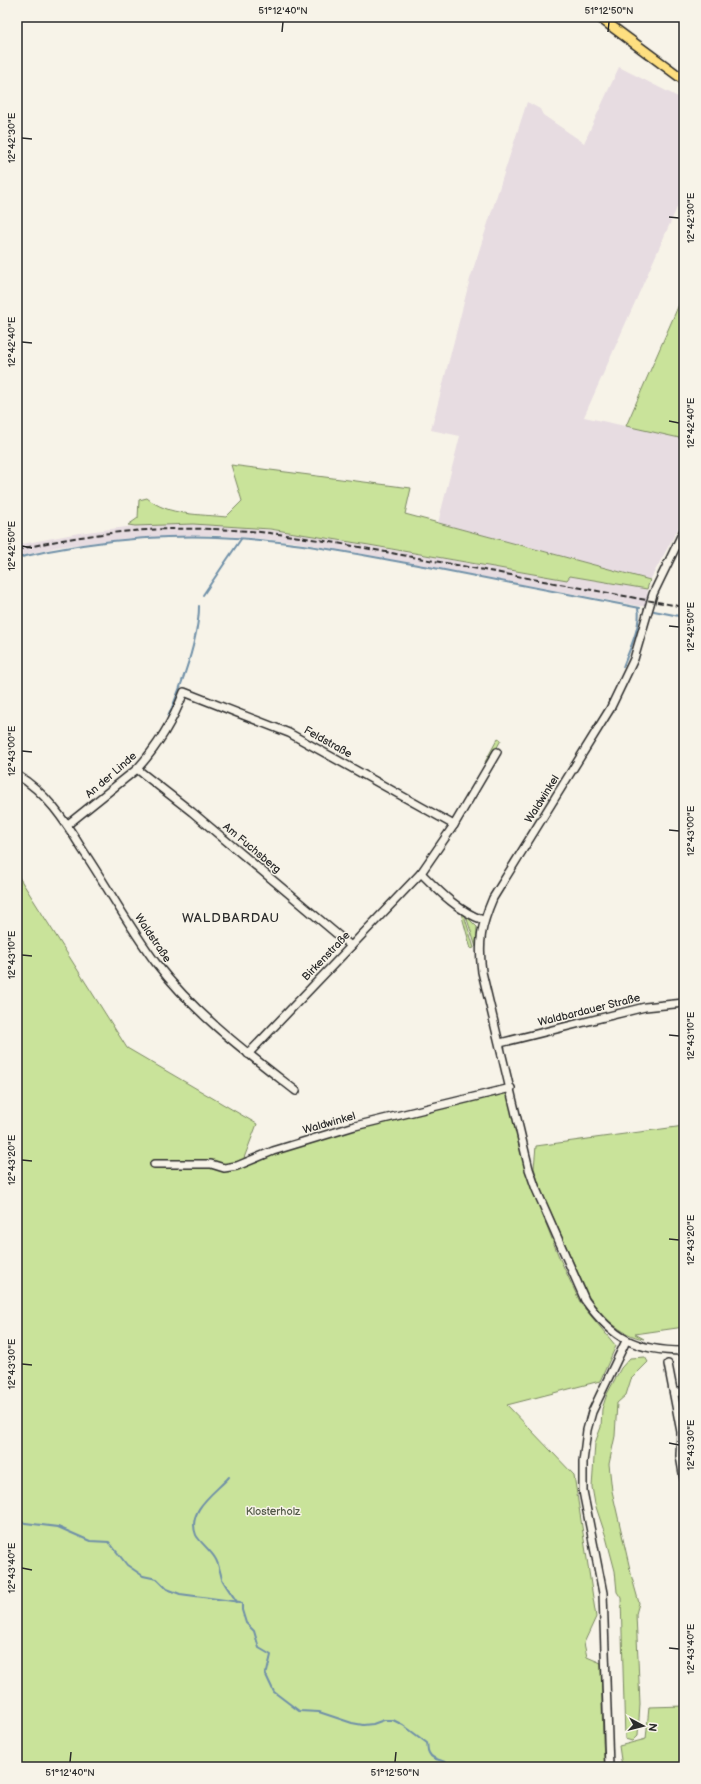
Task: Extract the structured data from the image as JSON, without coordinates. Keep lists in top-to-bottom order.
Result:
{
  "streets": {
    "street": [
      "Feldstraße",
      "An der Linde",
      "Waldwinkel",
      "Am Fuchsberg",
      "Waldstraße",
      "Birkenstraße",
      "Waldbardauer Straße"
    ]
  },
  "crossings": [
    ["Feldstraße", "An der Linde"],
    ["Feldstraße", "Birkenstraße"],
    ["An der Linde", "Am Fuchsberg"],
    ["An der Linde", "Waldstraße"],
    ["Waldwinkel", "Waldbardauer Straße"],
    ["Am Fuchsberg", "Birkenstraße"],
    ["Waldstraße", "Birkenstraße"]
  ],
  "districts": ["WALDBARDAU"],
  "parks": ["Klosterholz"],
  "north": "right",
  "coordinates": [
    "51°12'40\"N",
    "51°12'50\"N",
    "12°42'30\"E",
    "12°42'40\"E",
    "12°42'50\"E",
    "12°43'00\"E",
    "12°43'10\"E",
    "12°43'20\"E",
    "12°43'30\"E",
    "12°43'40\"E"
  ]
}
